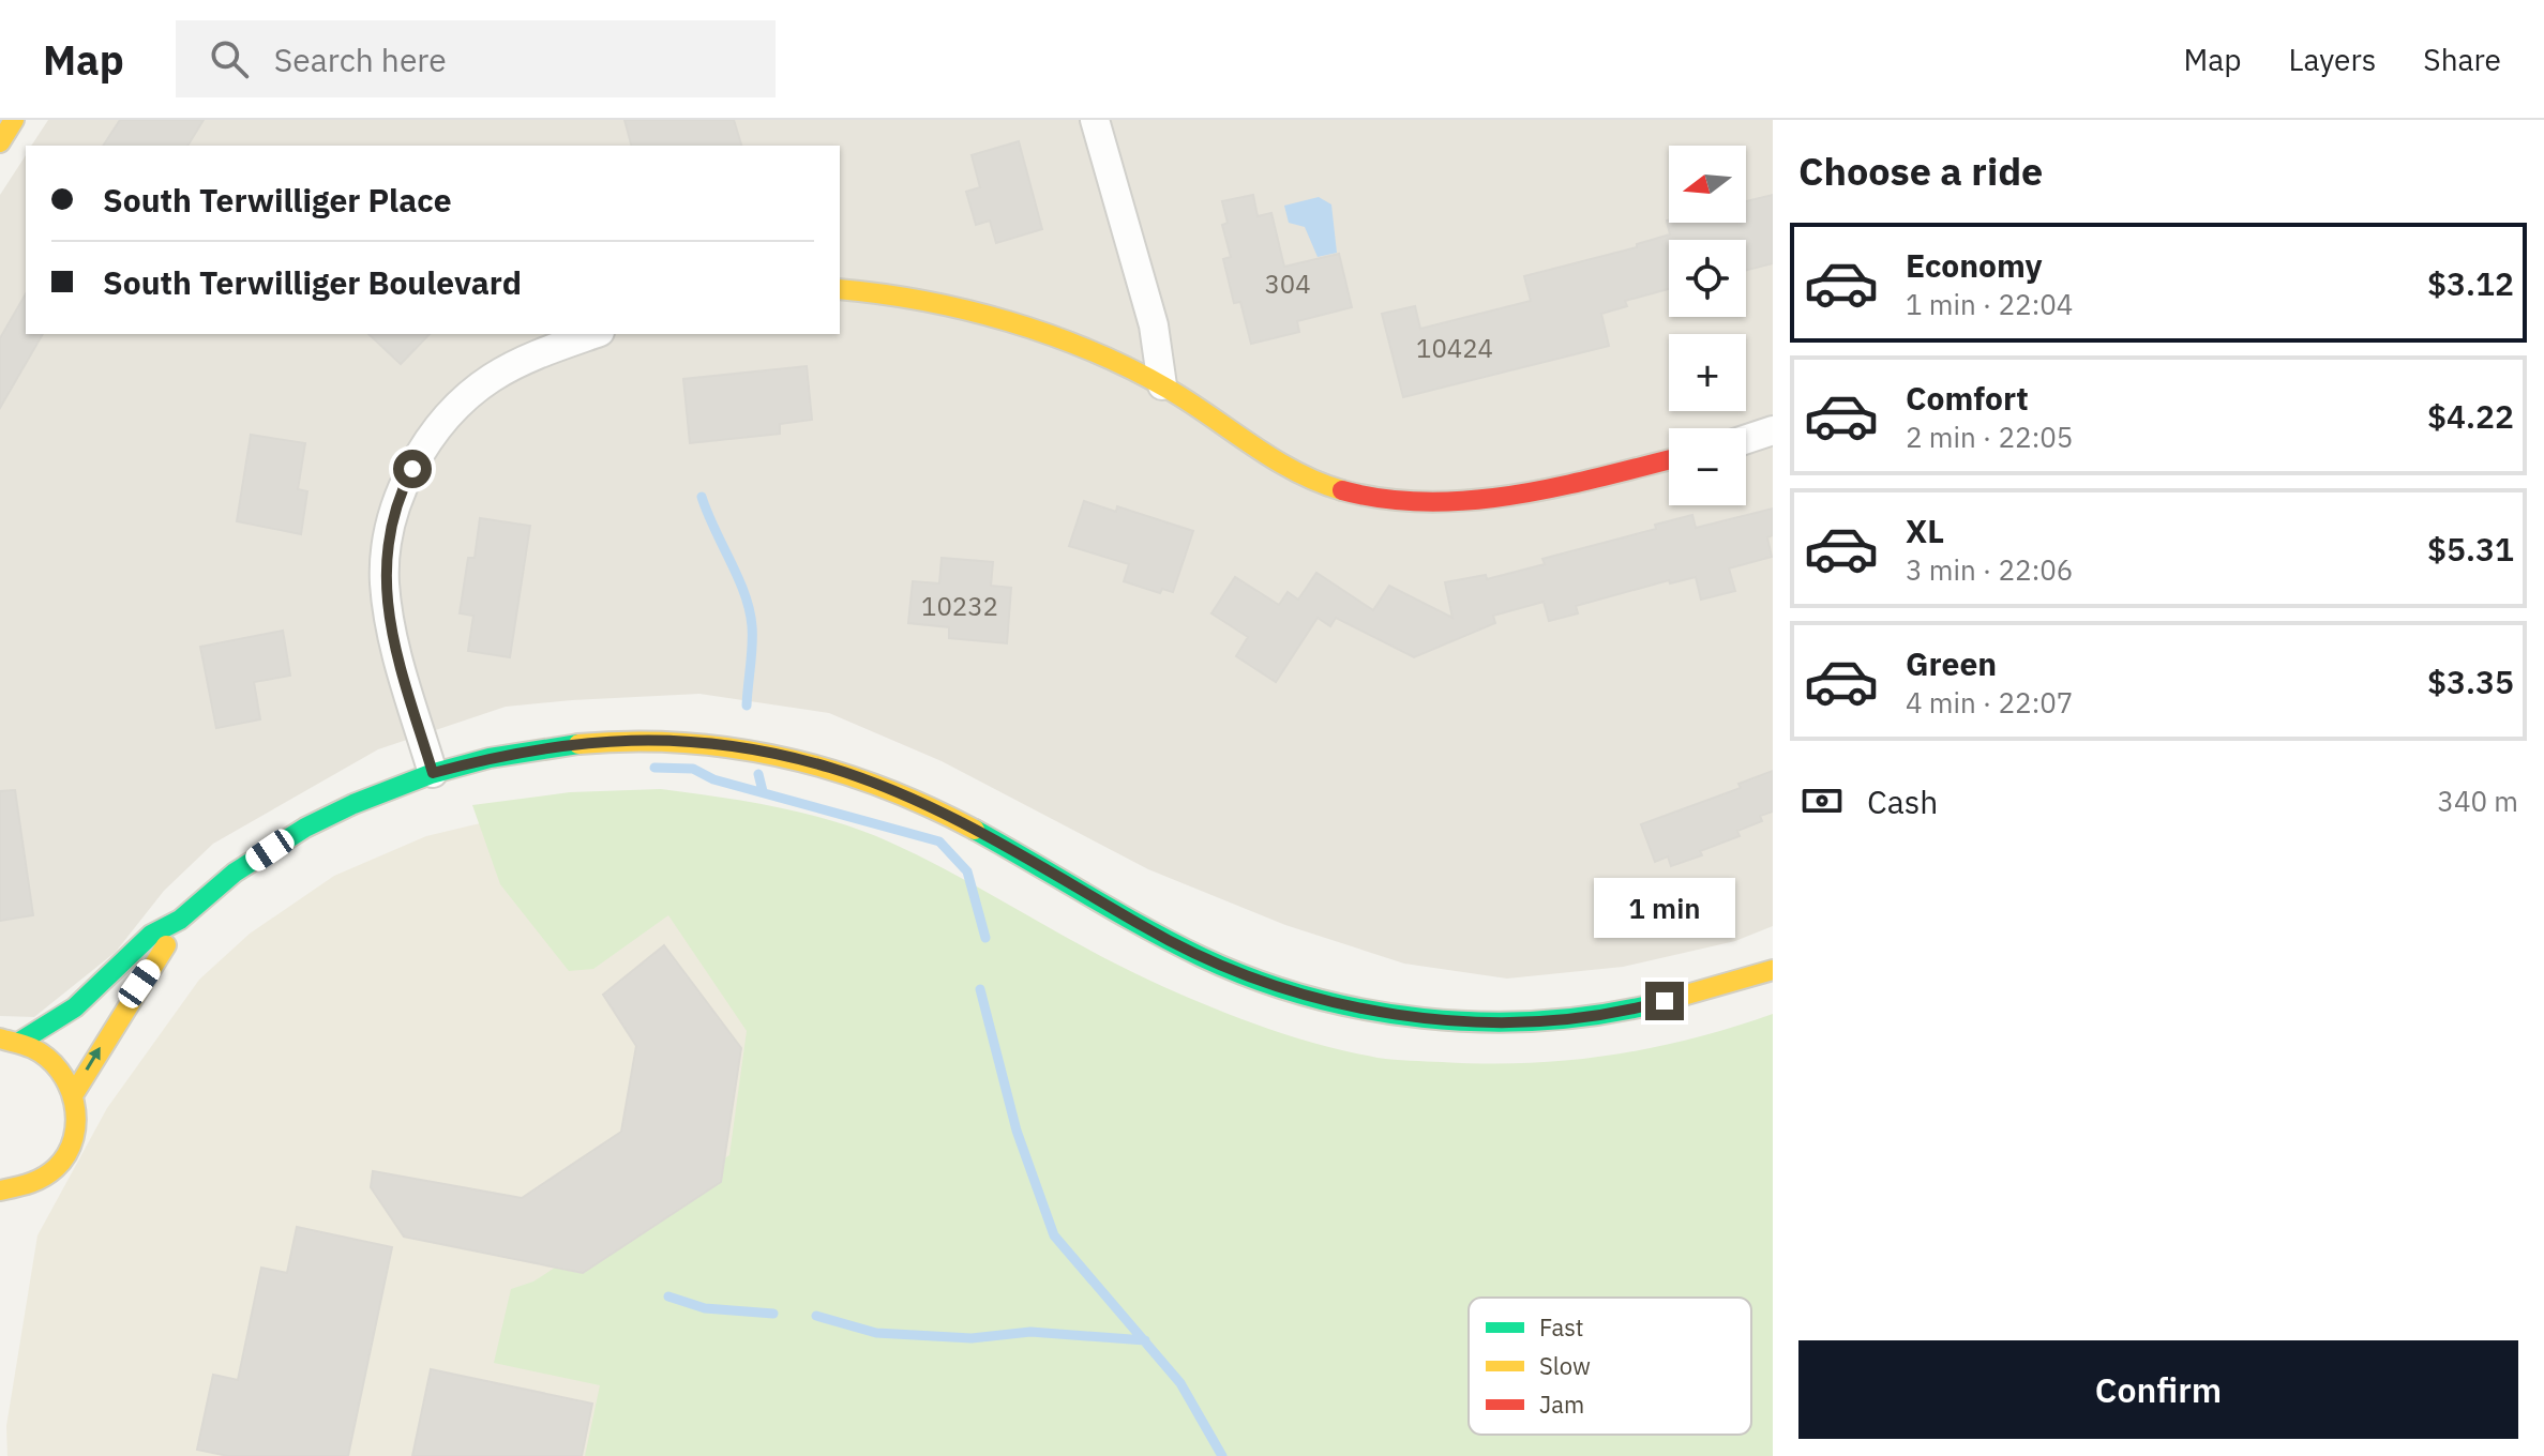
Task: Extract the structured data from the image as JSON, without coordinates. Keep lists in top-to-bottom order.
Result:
{
  "house_numbers": ["304", "10424", "10232"],
  "legend": ["Fast", "Slow", "Jam"],
  "north": "left",
  "page": {
    "header": "Map",
    "search": "Search here",
    "nav": ["Map", "Layers", "Share"],
    "heading": "Choose a ride",
    "map_buttons": ["+", "−"],
    "banner": ["South Terwilliger Place", "South Terwilliger Boulevard"],
    "list": [
      {
        "name": "Economy",
        "note": "1 min · 22:04",
        "value": "$3.12"
      },
      {
        "name": "Comfort",
        "note": "2 min · 22:05",
        "value": "$4.22"
      },
      {
        "name": "XL",
        "note": "3 min · 22:06",
        "value": "$5.31"
      },
      {
        "name": "Green",
        "note": "4 min · 22:07",
        "value": "$3.35"
      }
    ],
    "pay": ["Cash", "340 m"],
    "bubble": "1 min",
    "buttons": "Confirm"
  }
}
